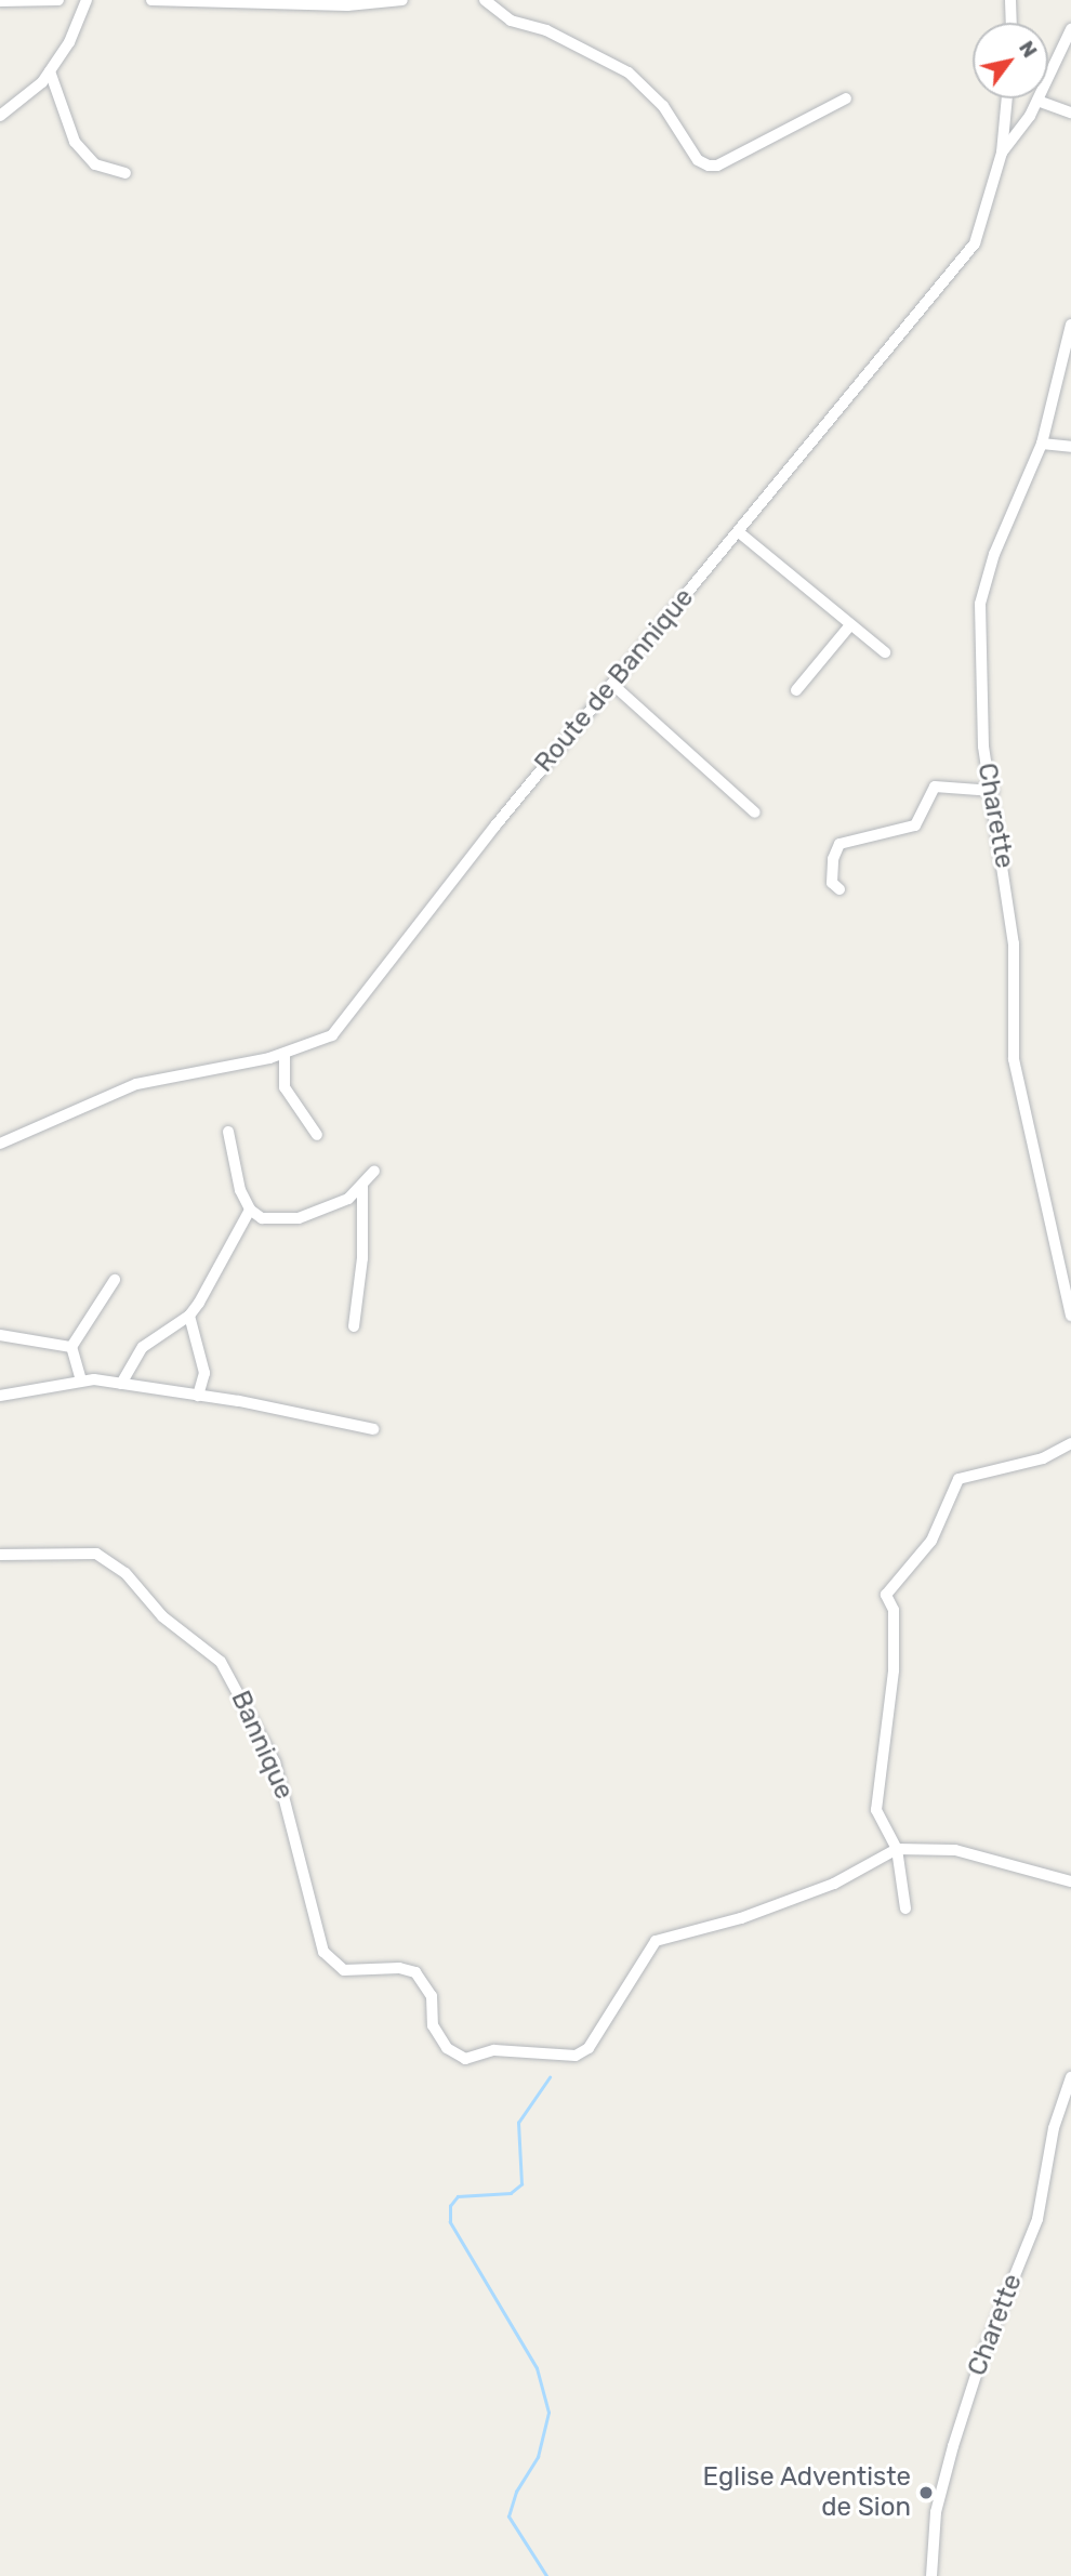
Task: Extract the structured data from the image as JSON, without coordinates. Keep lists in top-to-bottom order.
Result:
{
  "streets": {
    "street": ["Route de Bannique", "Charette", "Bannique"]
  },
  "places": ["Eglise Adventiste de Sion"],
  "north": "top right"
}
